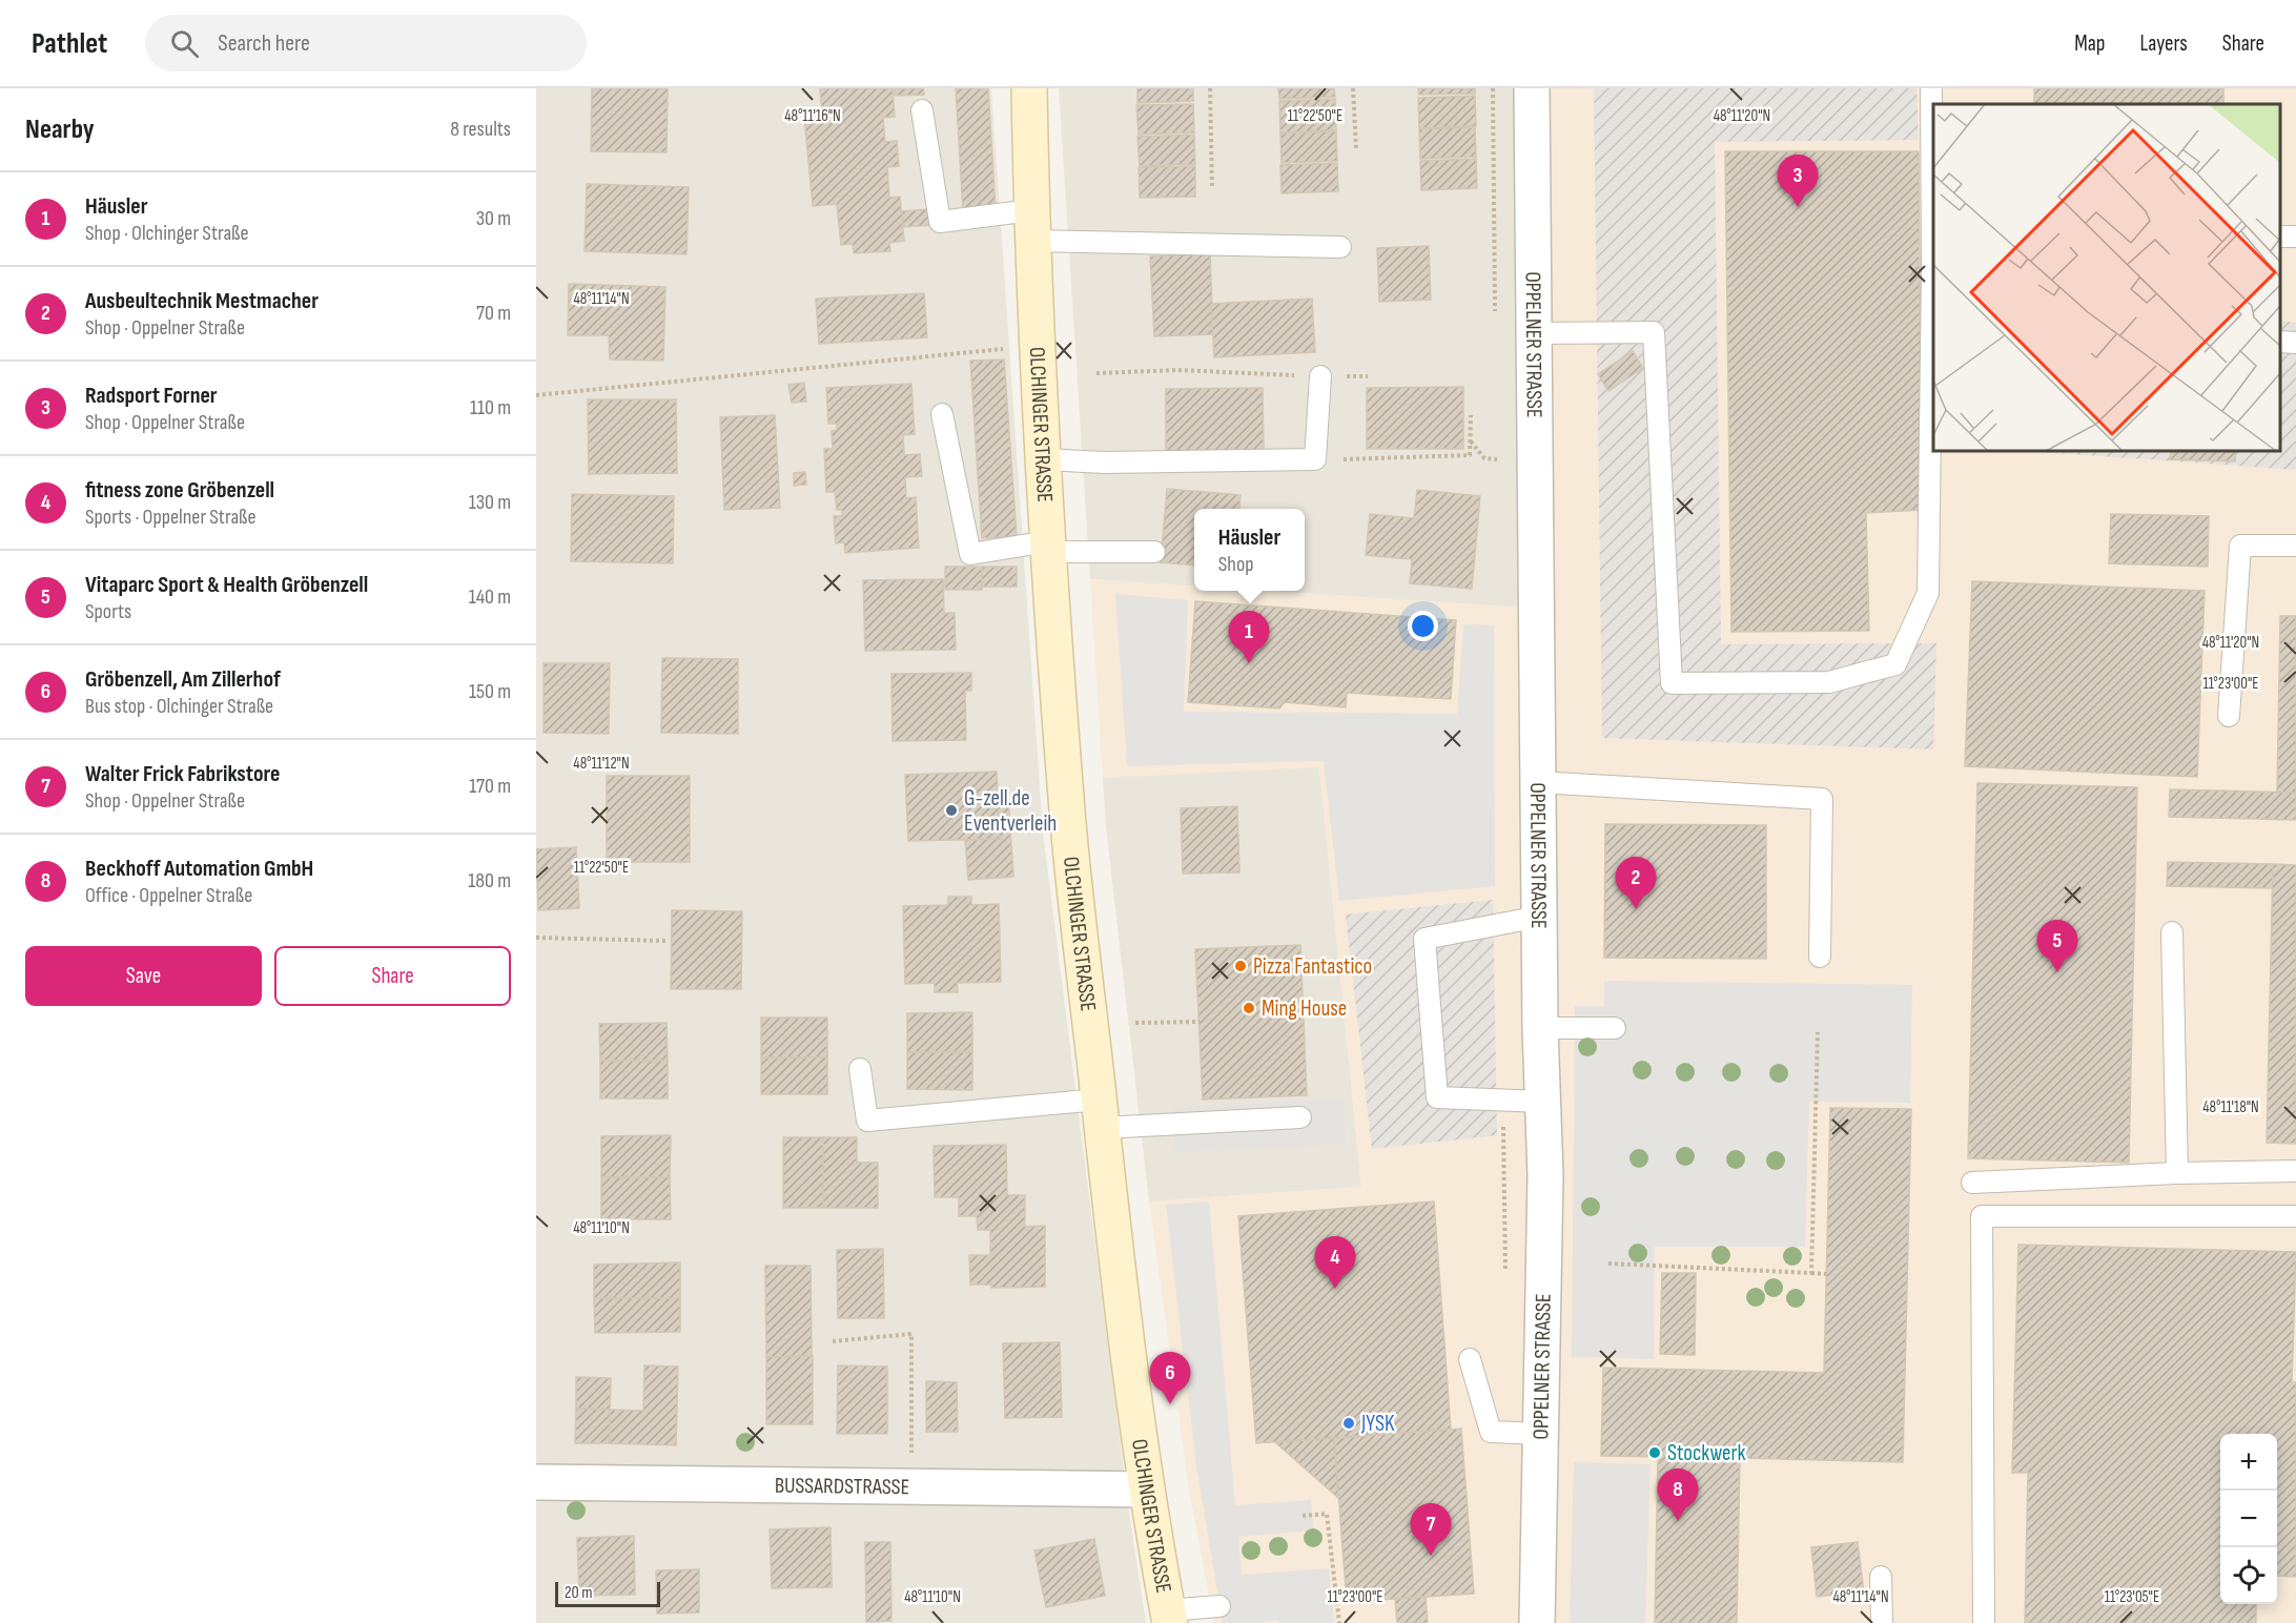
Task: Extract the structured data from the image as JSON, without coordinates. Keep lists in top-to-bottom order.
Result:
{
  "streets": {
    "main road": ["OLCHINGER STRASSE"],
    "street": ["OPPELNER STRASSE", "BUSSARDSTRASSE"]
  },
  "crossings": [
    ["OLCHINGER STRASSE", "BUSSARDSTRASSE"]
  ],
  "places": [
    "G-zell.de Eventverleih",
    "Pizza Fantastico",
    "Ming House",
    "JYSK",
    "Stockwerk"
  ],
  "scale_bar": "20 m",
  "page": {
    "header": "Pathlet",
    "search": "Search here",
    "nav": ["Map", "Layers", "Share"],
    "heading": ["Nearby", "8 results"],
    "pins": [
      "3",
      "1",
      "2",
      "5",
      "4",
      "6",
      "8",
      "7"
    ],
    "list": [
      {
        "mark": "1",
        "name": "Häusler",
        "note": "Shop · Olchinger Straße",
        "value": "30 m"
      },
      {
        "mark": "2",
        "name": "Ausbeultechnik Mestmacher",
        "note": "Shop · Oppelner Straße",
        "value": "70 m"
      },
      {
        "mark": "3",
        "name": "Radsport Forner",
        "note": "Shop · Oppelner Straße",
        "value": "110 m"
      },
      {
        "mark": "4",
        "name": "fitness zone Gröbenzell",
        "note": "Sports · Oppelner Straße",
        "value": "130 m"
      },
      {
        "mark": "5",
        "name": "Vitaparc Sport & Health Gröbenzell",
        "note": "Sports",
        "value": "140 m"
      },
      {
        "mark": "6",
        "name": "Gröbenzell, Am Zillerhof",
        "note": "Bus stop · Olchinger Straße",
        "value": "150 m"
      },
      {
        "mark": "7",
        "name": "Walter Frick Fabrikstore",
        "note": "Shop · Oppelner Straße",
        "value": "170 m"
      },
      {
        "mark": "8",
        "name": "Beckhoff Automation GmbH",
        "note": "Office · Oppelner Straße",
        "value": "180 m"
      }
    ],
    "popup": ["Häusler", "Shop"],
    "buttons": ["Save", "Share"],
    "map_buttons": ["+", "−"],
    "scale": "20 m"
  },
  "coordinates": [
    "48°11'16\"N",
    "11°22'50\"E",
    "48°11'20\"N",
    "48°11'14\"N",
    "11°23'00\"E",
    "48°11'12\"N",
    "48°11'18\"N",
    "48°11'10\"N",
    "11°23'05\"E"
  ]
}
